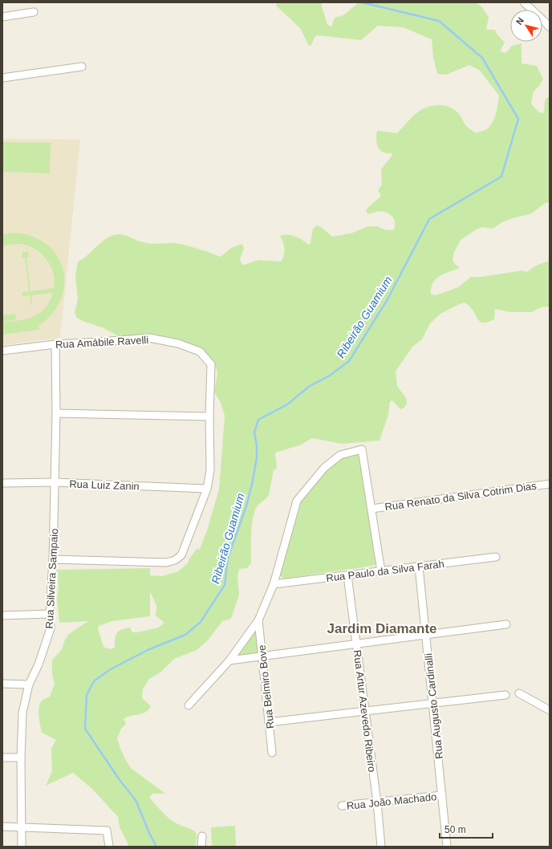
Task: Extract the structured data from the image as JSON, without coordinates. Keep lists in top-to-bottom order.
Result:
{
  "streets": {
    "street": [
      "Rua Amábile Ravelli",
      "Rua Luiz Zanin",
      "Rua Renato da Silva Cotrim Dias",
      "Rua Paulo da Silva Farah",
      "Rua Silveira Sampaio",
      "Rua Belmiro Bove",
      "Rua Augusto Cardinalli",
      "Rua Artur Azevedo Ribeiro",
      "Rua João Machado"
    ]
  },
  "crossings": [
    ["Rua Amábile Ravelli", "Rua Silveira Sampaio"],
    ["Rua Luiz Zanin", "Rua Silveira Sampaio"],
    ["Rua Paulo da Silva Farah", "Rua Augusto Cardinalli"],
    ["Rua Paulo da Silva Farah", "Rua Artur Azevedo Ribeiro"],
    ["Rua Augusto Cardinalli", "Rua João Machado"],
    ["Rua Artur Azevedo Ribeiro", "Rua João Machado"]
  ],
  "districts": ["Jardim Diamante"],
  "water": ["Ribeirão Guamium"],
  "scale_bar": "50 m",
  "north": "top left"
}
